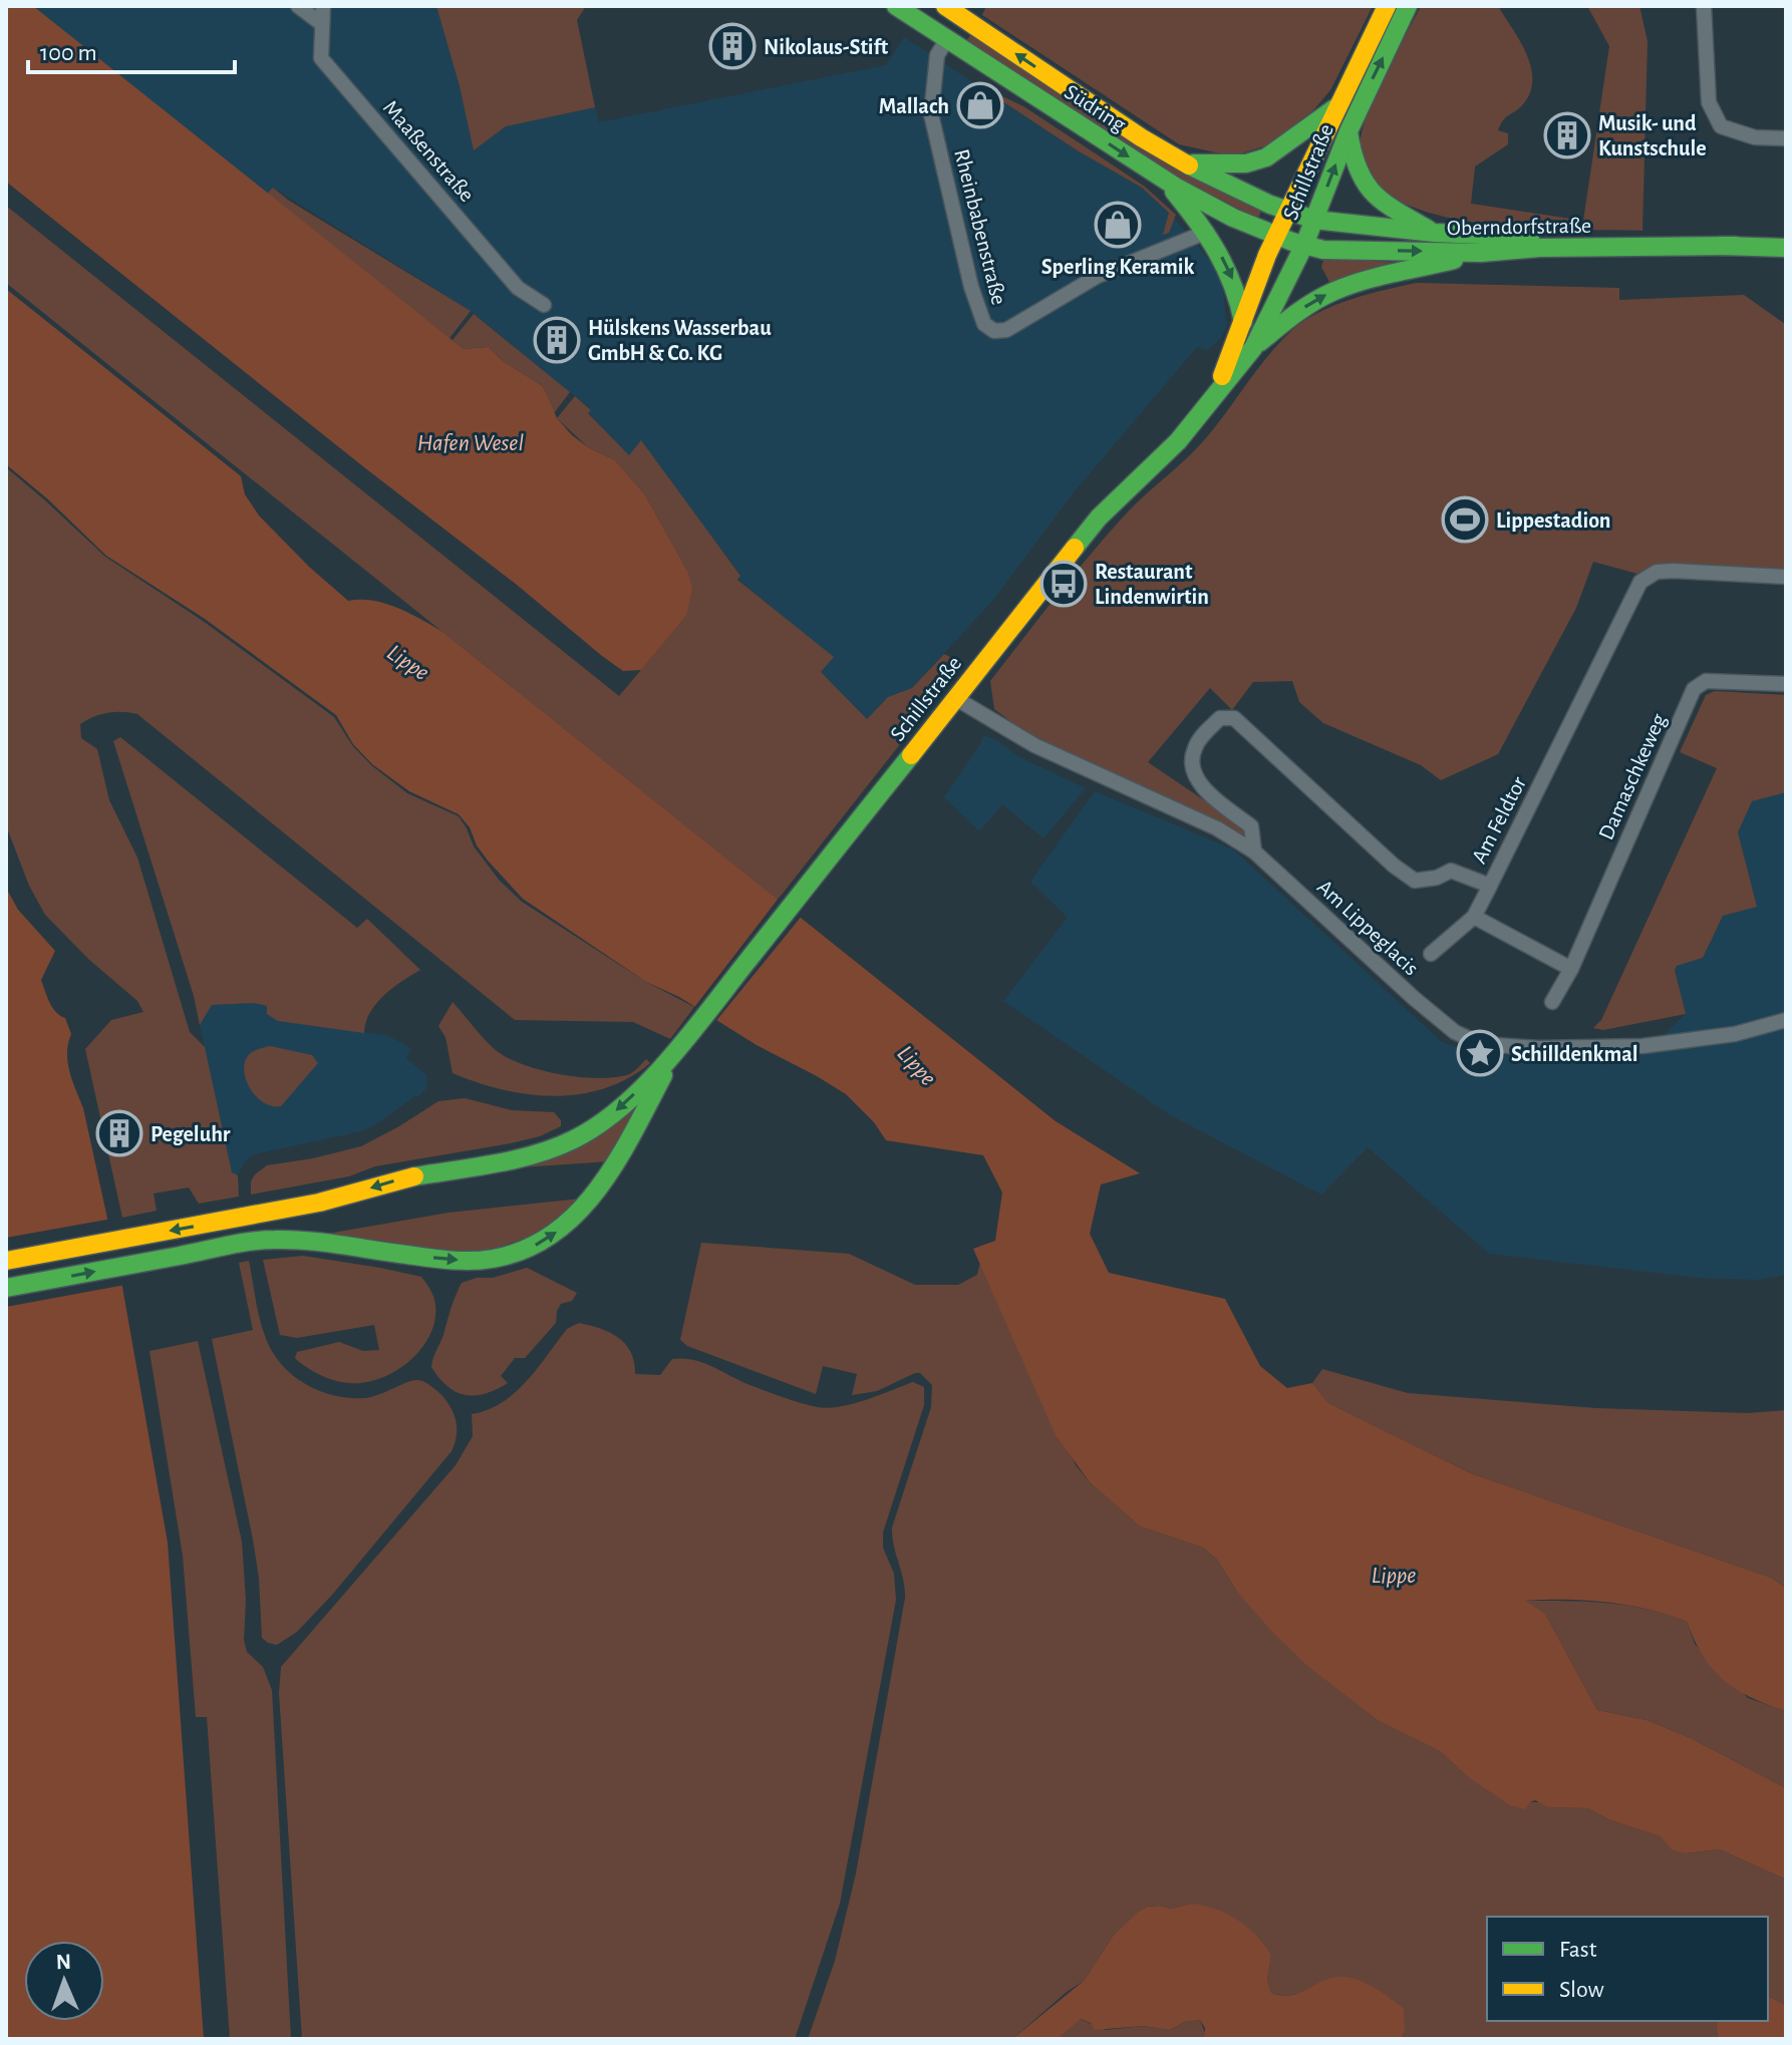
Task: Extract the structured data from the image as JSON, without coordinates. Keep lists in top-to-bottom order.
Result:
{
  "streets": {
    "main road": ["Südring", "Schillstraße", "Oberndorfstraße"],
    "street": [
      "Maaßenstraße",
      "Rheinbabenstraße",
      "Damaschkeweg",
      "Am Feldtor",
      "Am Lippeglacis"
    ]
  },
  "crossings": [
    ["Südring", "Schillstraße"],
    ["Südring", "Oberndorfstraße"],
    ["Südring", "Rheinbabenstraße"],
    ["Schillstraße", "Oberndorfstraße"],
    ["Schillstraße", "Am Lippeglacis"],
    ["Am Feldtor", "Am Lippeglacis"]
  ],
  "water": ["Hafen Wesel", "Lippe"],
  "places": {
    "building": [
      "Nikolaus-Stift",
      "Musik- und Kunstschule",
      "Hülskens Wasserbau GmbH & Co. KG",
      "Pegeluhr"
    ],
    "shop": ["Mallach", "Sperling Keramik"],
    "sports": ["Lippestadion"],
    "bus stop": ["Restaurant Lindenwirtin"],
    "place": ["Schilldenkmal"]
  },
  "legend": ["Fast", "Slow"],
  "scale_bar": "100 m",
  "north": "top"
}
